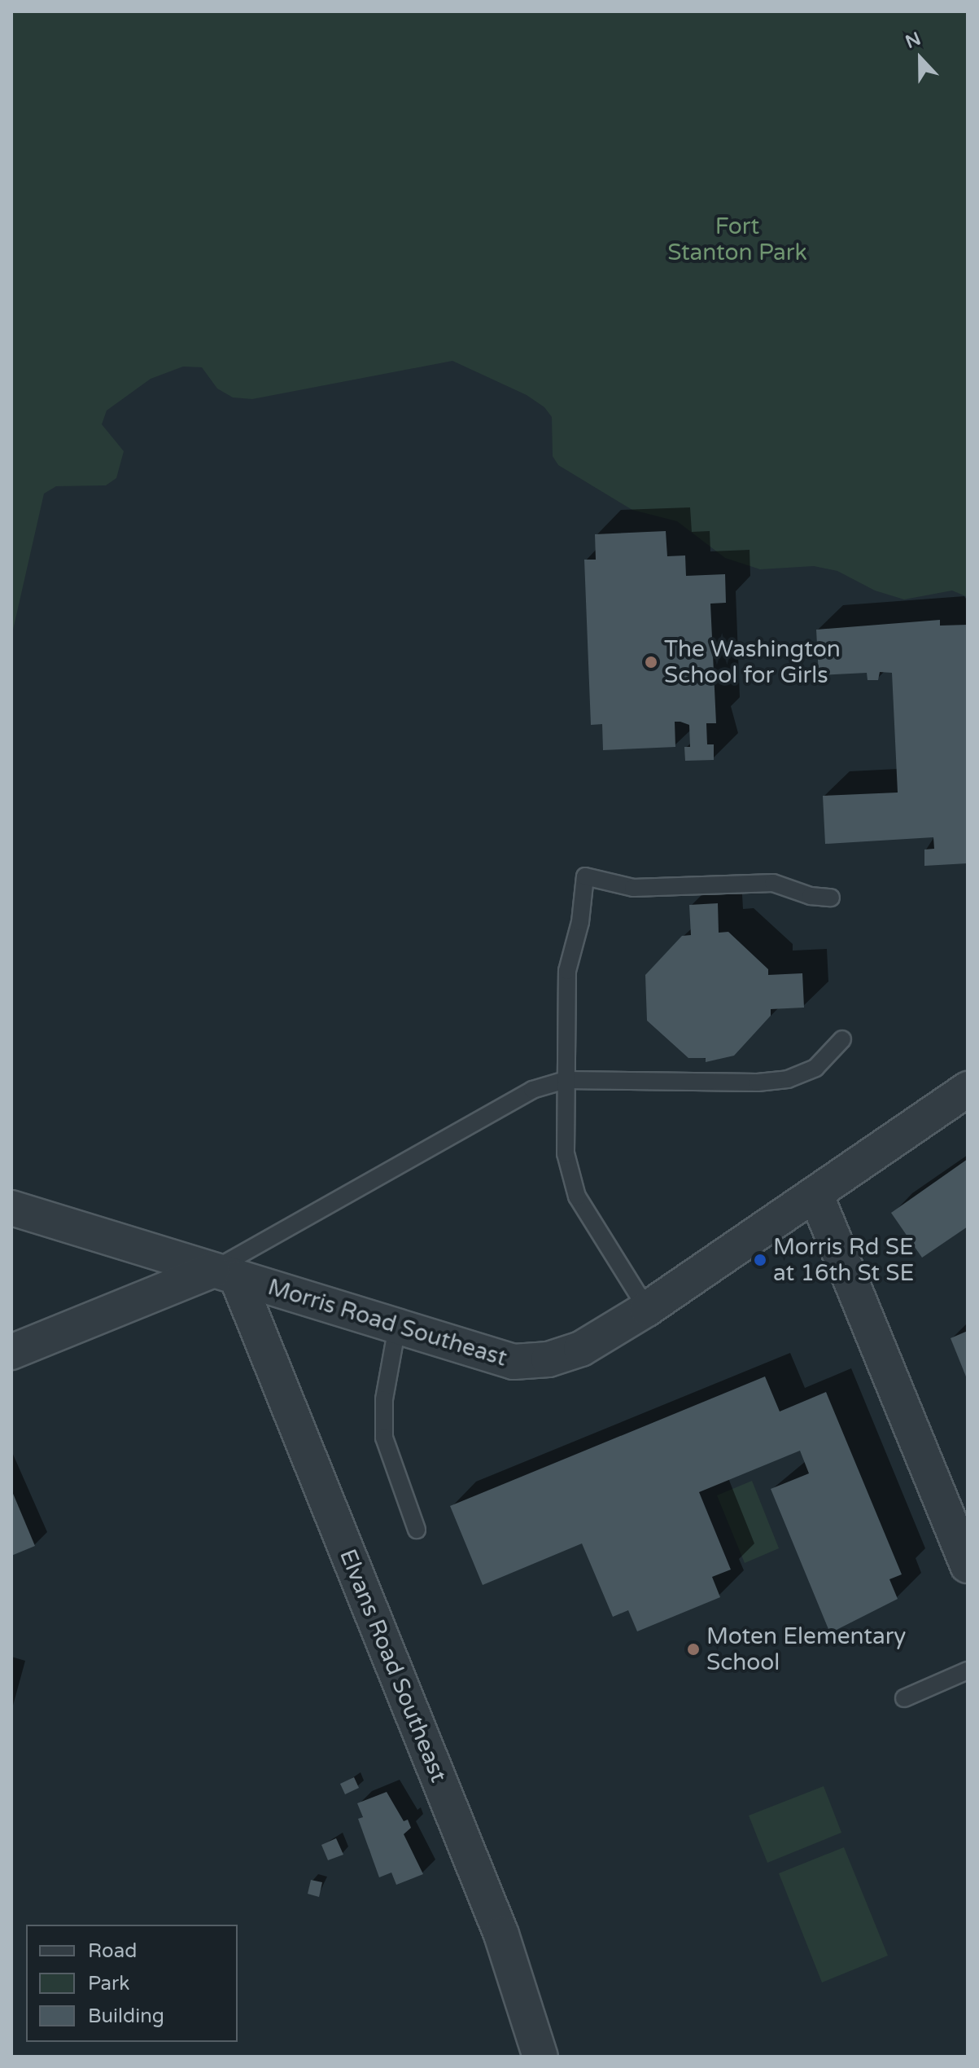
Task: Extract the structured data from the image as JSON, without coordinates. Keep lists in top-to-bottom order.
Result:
{
  "streets": {
    "street": ["Morris Road Southeast", "Elvans Road Southeast"]
  },
  "crossings": [
    ["Morris Road Southeast", "Elvans Road Southeast"]
  ],
  "parks": ["Fort Stanton Park"],
  "places": ["The Washington School for Girls", "Morris Rd SE at 16th St SE", "Moten Elementary School"],
  "legend": ["Road", "Park", "Building"],
  "north": "top"
}
